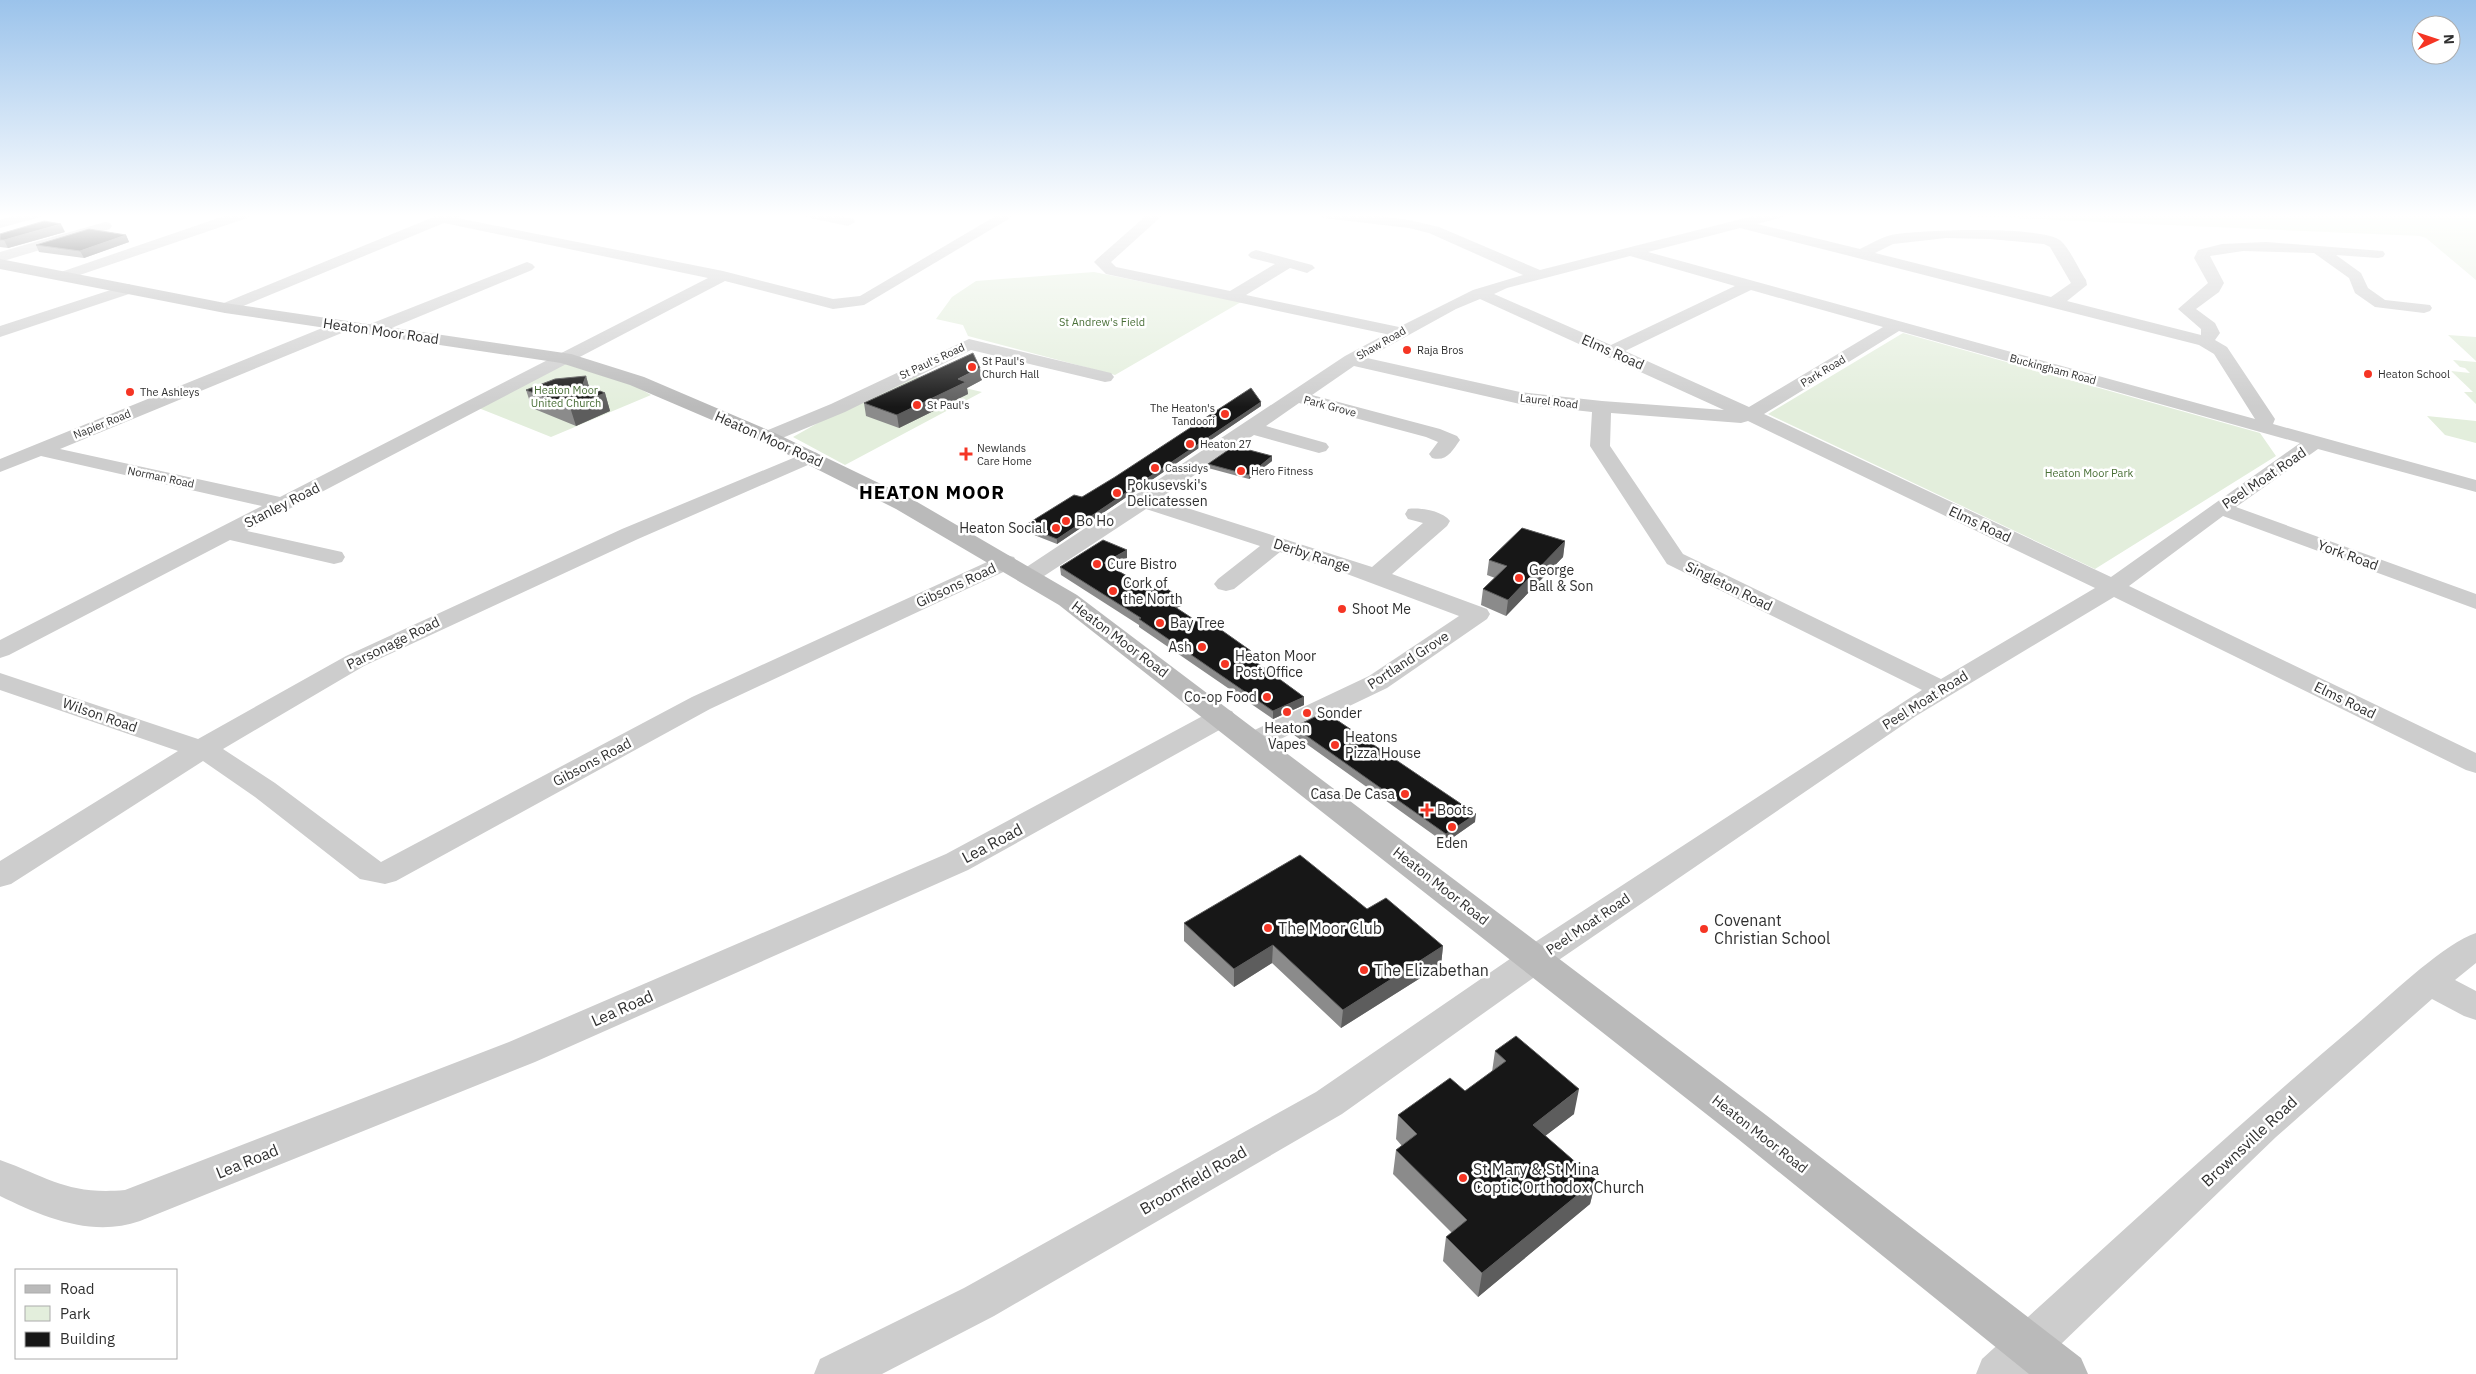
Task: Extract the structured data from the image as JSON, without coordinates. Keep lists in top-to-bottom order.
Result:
{
  "streets": {
    "main road": ["Heaton Moor Road"],
    "street": [
      "Shaw Road",
      "Elms Road",
      "St Paul's Road",
      "Buckingham Road",
      "Park Road",
      "Laurel Road",
      "Park Grove",
      "Napier Road",
      "Norman Road",
      "Peel Moat Road",
      "Stanley Road",
      "Derby Range",
      "York Road",
      "Gibsons Road",
      "Singleton Road",
      "Parsonage Road",
      "Portland Grove",
      "Wilson Road",
      "Lea Road",
      "Brownsville Road",
      "Broomfield Road"
    ]
  },
  "crossings": [
    ["Heaton Moor Road", "Shaw Road"],
    ["Heaton Moor Road", "St Paul's Road"],
    ["Heaton Moor Road", "Napier Road"],
    ["Heaton Moor Road", "Peel Moat Road"],
    ["Heaton Moor Road", "Stanley Road"],
    ["Heaton Moor Road", "Gibsons Road"],
    ["Heaton Moor Road", "Parsonage Road"],
    ["Heaton Moor Road", "Portland Grove"],
    ["Heaton Moor Road", "Lea Road"],
    ["Heaton Moor Road", "Brownsville Road"],
    ["Heaton Moor Road", "Broomfield Road"],
    ["Shaw Road", "Elms Road"],
    ["Shaw Road", "Laurel Road"],
    ["Shaw Road", "Park Grove"],
    ["Shaw Road", "Derby Range"],
    ["Shaw Road", "Gibsons Road"],
    ["Elms Road", "Park Road"],
    ["Elms Road", "Laurel Road"],
    ["Elms Road", "Peel Moat Road"],
    ["Buckingham Road", "Park Road"],
    ["Buckingham Road", "Peel Moat Road"],
    ["Park Road", "Laurel Road"],
    ["Laurel Road", "Singleton Road"],
    ["Napier Road", "Norman Road"],
    ["Norman Road", "Stanley Road"],
    ["Peel Moat Road", "York Road"],
    ["Peel Moat Road", "Singleton Road"],
    ["Peel Moat Road", "Broomfield Road"],
    ["Derby Range", "Portland Grove"],
    ["Gibsons Road", "Parsonage Road"],
    ["Gibsons Road", "Wilson Road"],
    ["Parsonage Road", "Wilson Road"]
  ],
  "districts": ["HEATON MOOR"],
  "parks": ["St Andrew's Field", "Heaton Moor United Church", "Heaton Moor Park"],
  "places": {
    "other": [
      "Raja Bros",
      "St Paul's Church Hall",
      "Heaton School",
      "The Ashleys",
      "St Paul's",
      "The Heaton's Tandoori",
      "Heaton 27",
      "Cassidys",
      "Hero Fitness",
      "Pokusevski's Delicatessen",
      "Bo Ho",
      "Heaton Social",
      "Cure Bistro",
      "George Ball & Son",
      "Cork of the North",
      "Shoot Me",
      "Bay Tree",
      "Ash",
      "Heaton Moor Post Office",
      "Co-op Food",
      "Heaton Vapes",
      "Sonder",
      "Heatons Pizza House",
      "Casa De Casa",
      "Eden",
      "The Moor Club",
      "Covenant Christian School",
      "The Elizabethan",
      "St Mary & St Mina Coptic Orthodox Church"
    ],
    "health": ["Newlands Care Home", "Boots"]
  },
  "legend": ["Road", "Park", "Building"],
  "north": "right"
}
